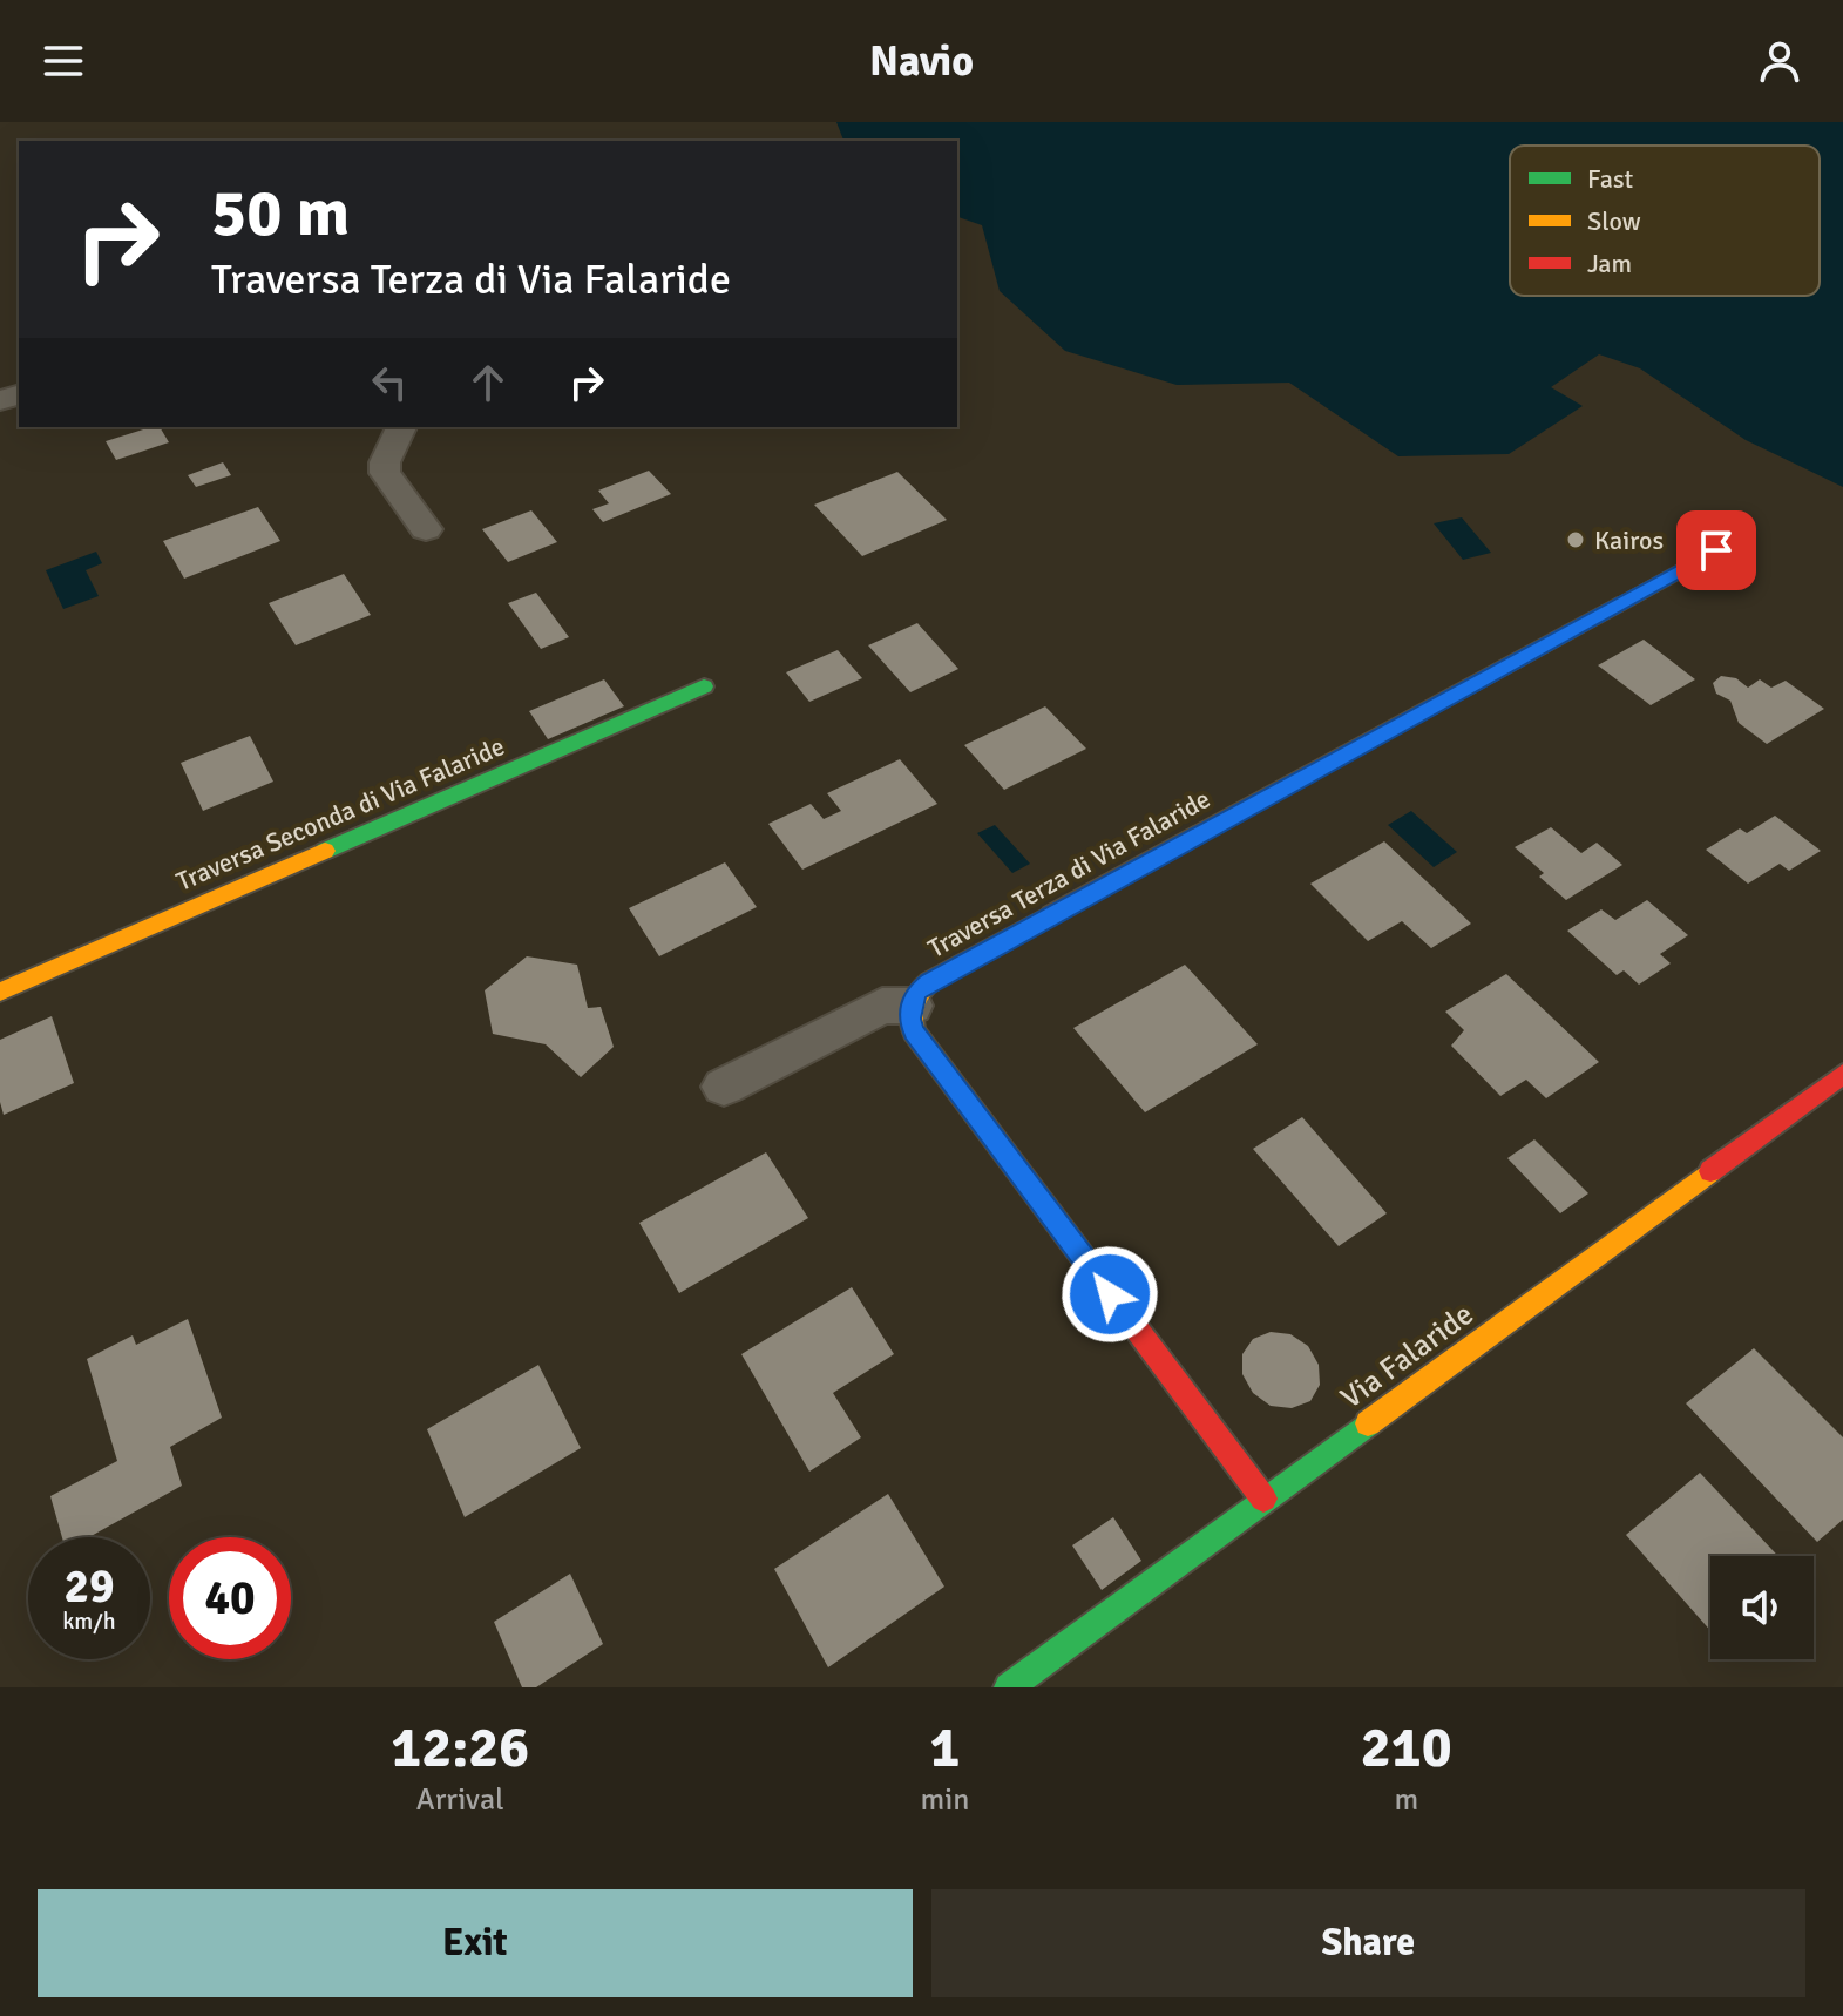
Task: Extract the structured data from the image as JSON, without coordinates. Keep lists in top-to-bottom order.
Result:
{
  "streets": {
    "street": ["Traversa Seconda di Via Falaride", "Traversa Terza di Via Falaride", "Via Falaride"]
  },
  "places": ["Kairos"],
  "legend": ["Fast", "Slow", "Jam"],
  "page": {
    "header": "Navio",
    "turn": ["50 m", "Traversa Terza di Via Falaride"],
    "speed": "29 km/h",
    "limit": "40",
    "eta": [
      "12:26",
      "Arrival",
      "1",
      "min",
      "210",
      "m"
    ],
    "buttons": ["Exit", "Share"]
  }
}
